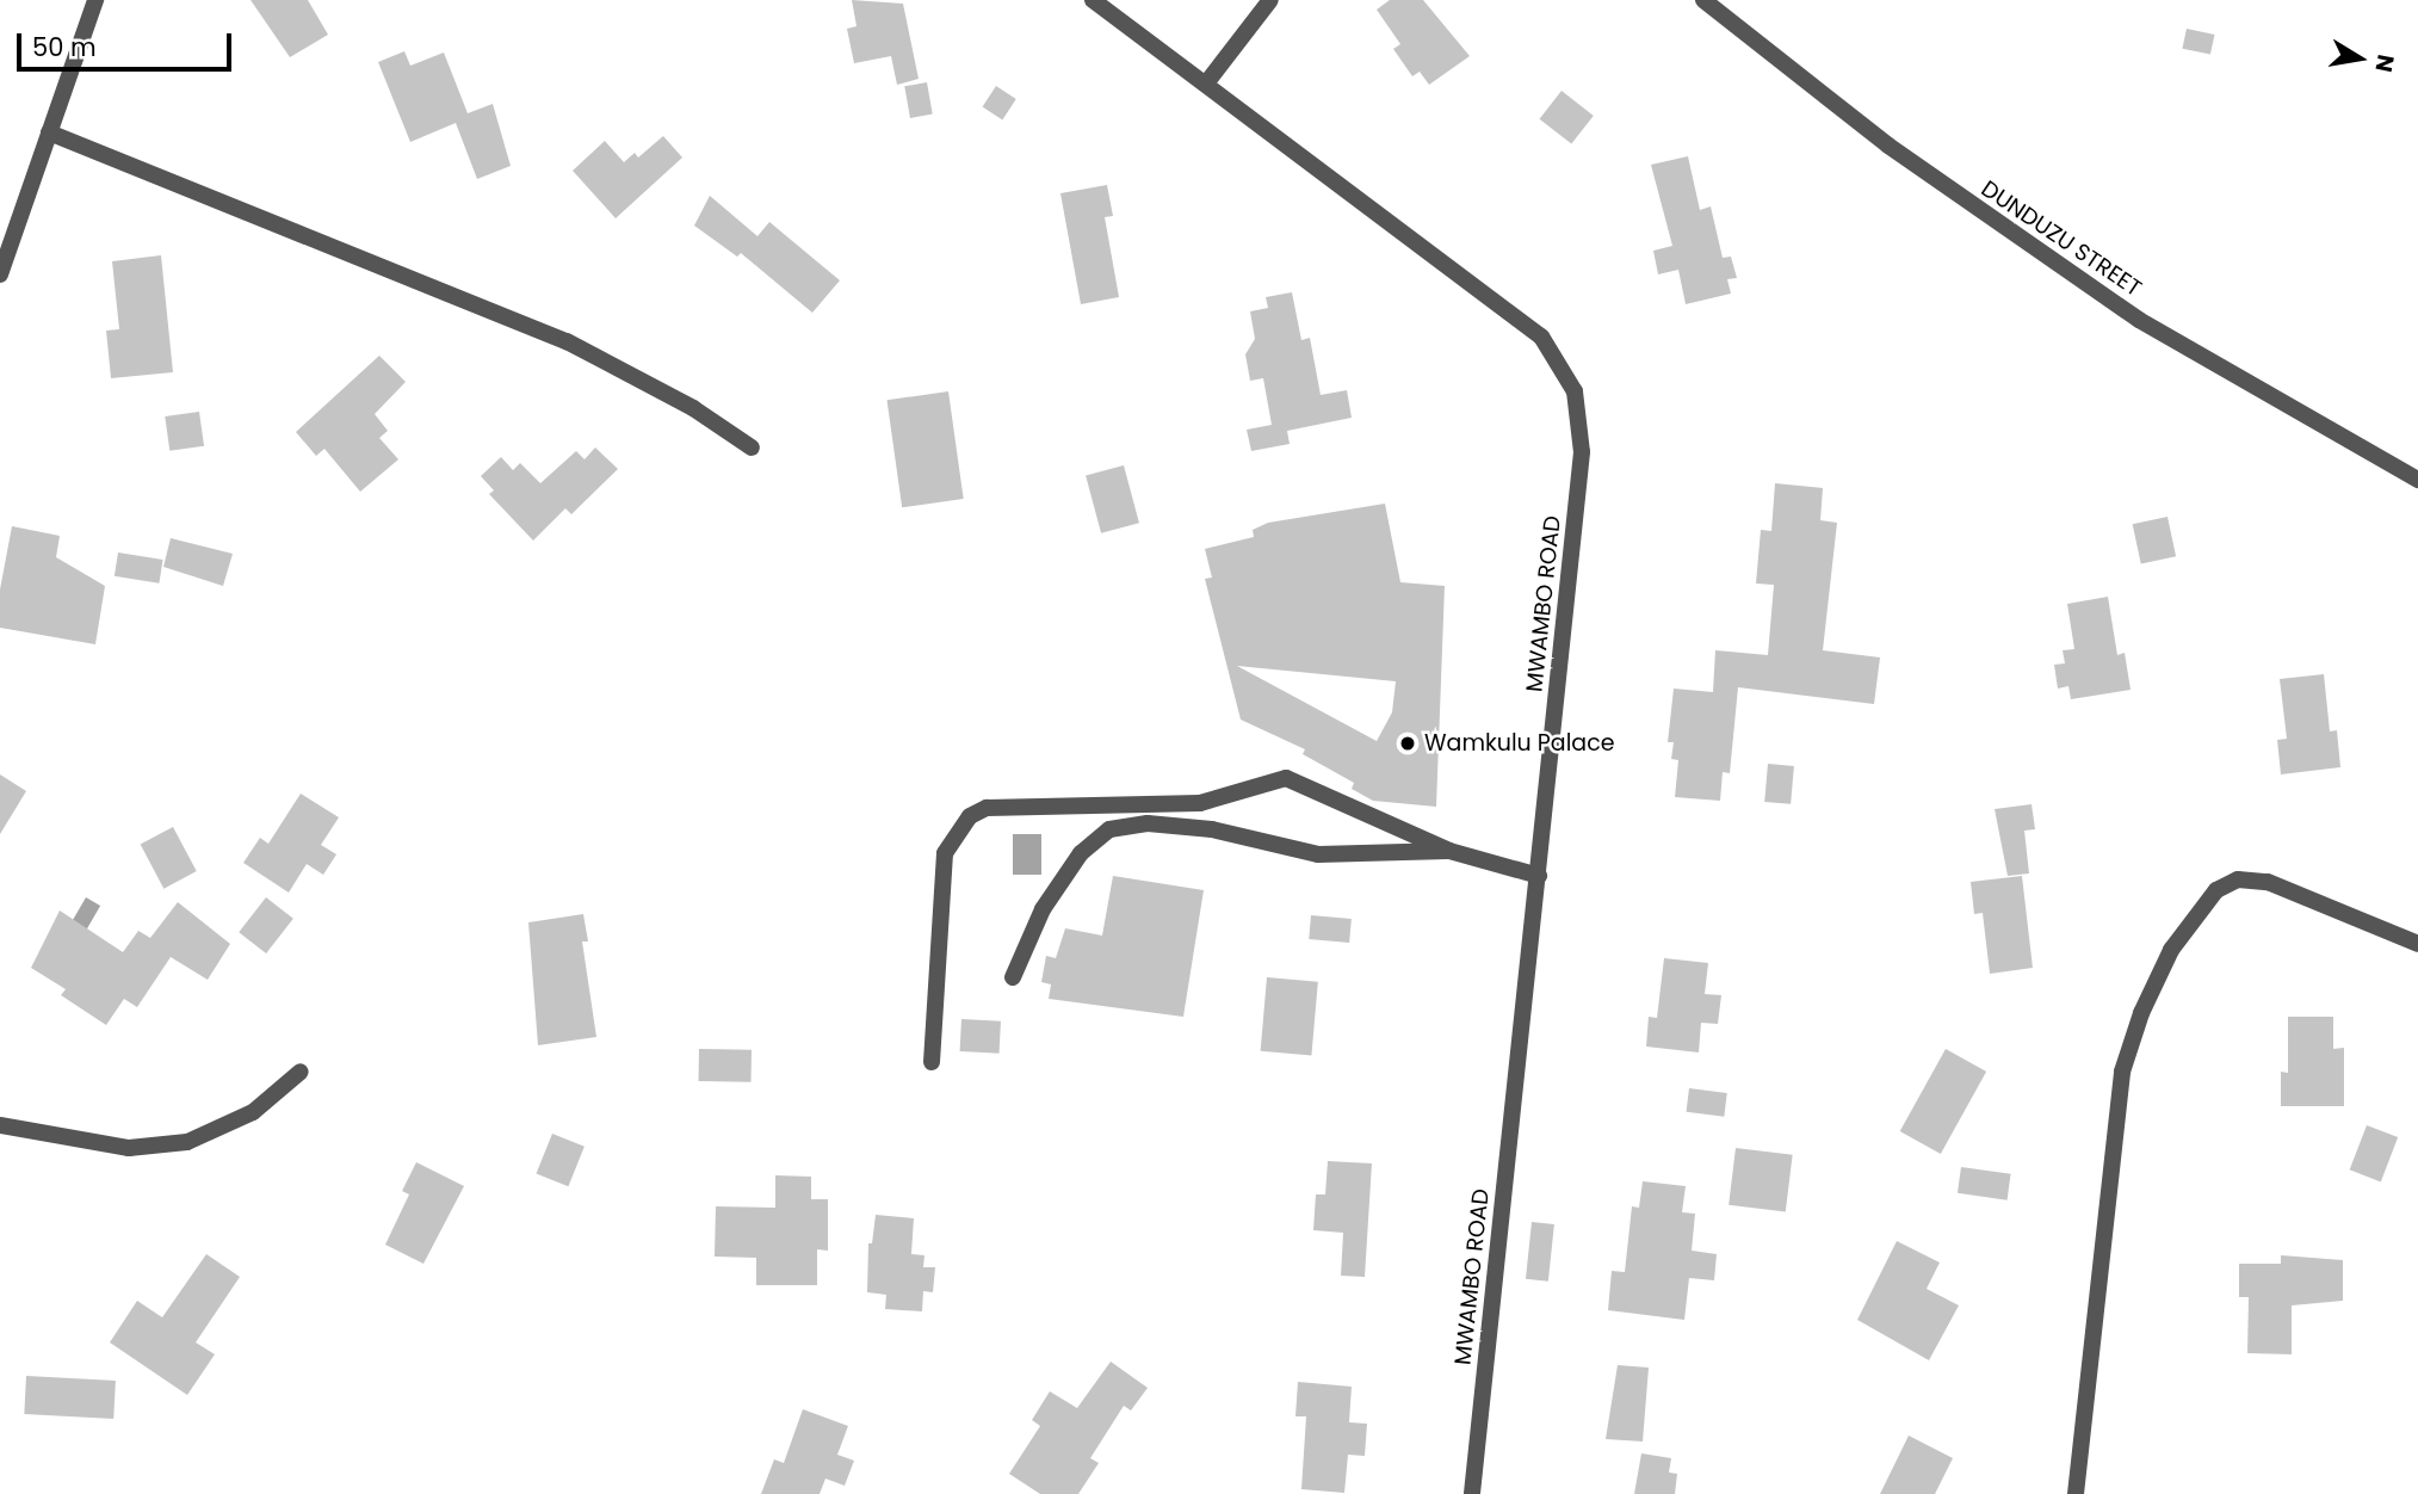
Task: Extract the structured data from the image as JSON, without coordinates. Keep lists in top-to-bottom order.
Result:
{
  "streets": {
    "street": ["DUNDUZU STREET", "MWAMBO ROAD"]
  },
  "places": ["Wamkulu Palace"],
  "scale_bar": "50 m",
  "north": "right"
}
